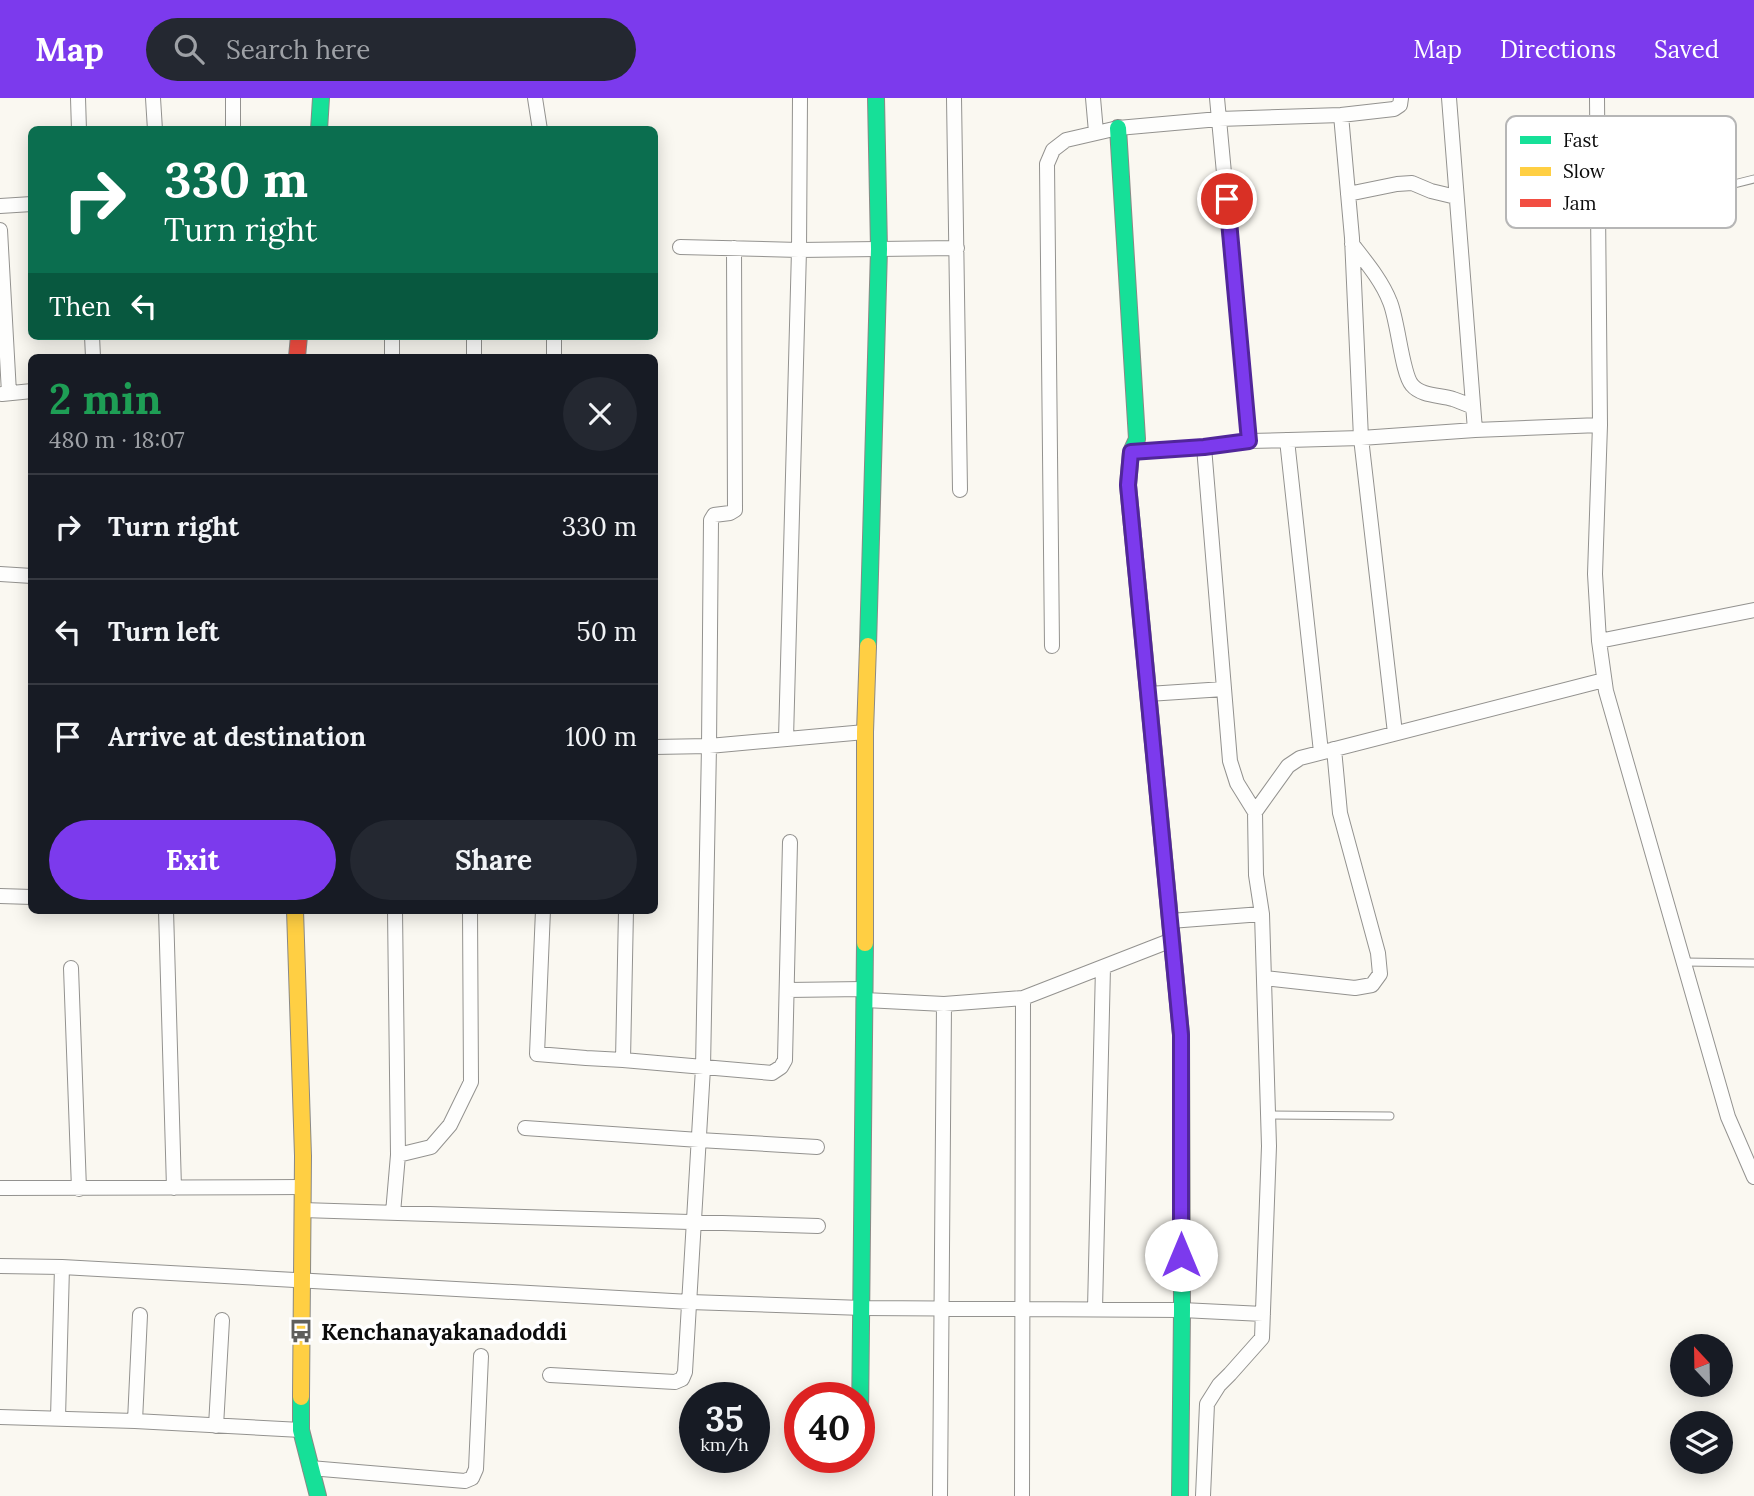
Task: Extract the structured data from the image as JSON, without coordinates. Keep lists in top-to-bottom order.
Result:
{
  "places": {
    "bus stop": ["Kenchanayakanadoddi"]
  },
  "legend": ["Fast", "Slow", "Jam"],
  "north": "top",
  "page": {
    "header": "Map",
    "search": "Search here",
    "nav": ["Map", "Directions", "Saved"],
    "turn": ["330 m", "Turn right"],
    "then": "Then",
    "heading": ["2 min", "480 m · 18:07"],
    "list": [
      {
        "name": "Turn right",
        "value": "330 m"
      },
      {
        "name": "Turn left",
        "value": "50 m"
      },
      {
        "name": "Arrive at destination",
        "value": "100 m"
      }
    ],
    "buttons": ["Exit", "Share"],
    "speed": "35 km/h",
    "limit": "40"
  }
}
